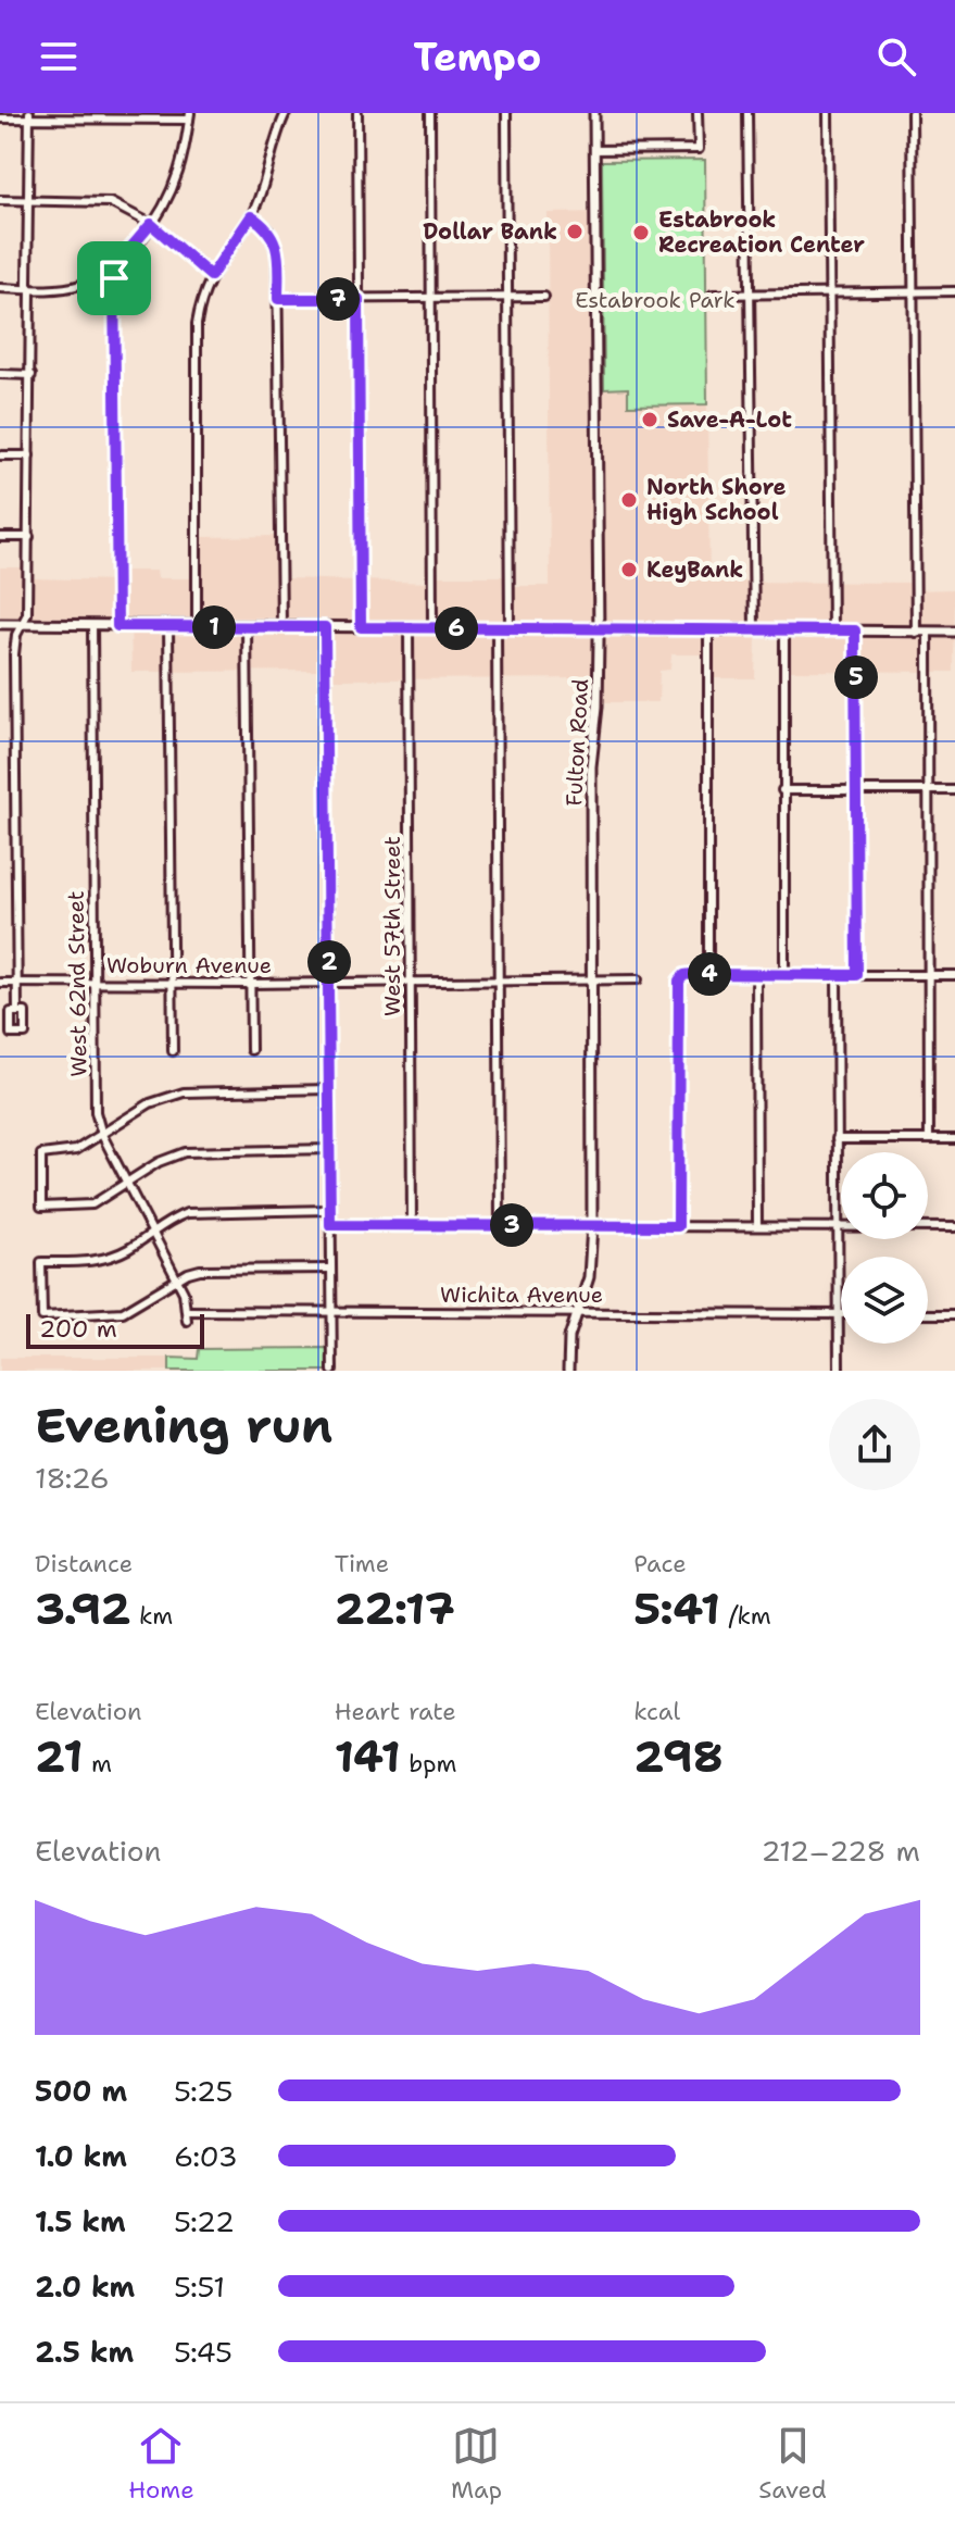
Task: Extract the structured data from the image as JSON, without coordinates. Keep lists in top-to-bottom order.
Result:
{
  "streets": {
    "main road": ["Fulton Road"],
    "street": [
      "West 57th Street",
      "Woburn Avenue",
      "West 62nd Street",
      "Wichita Avenue"
    ]
  },
  "crossings": [
    ["Fulton Road", "Woburn Avenue"],
    ["Fulton Road", "Wichita Avenue"],
    ["West 57th Street", "Woburn Avenue"],
    ["Woburn Avenue", "West 62nd Street"],
    ["West 62nd Street", "Wichita Avenue"]
  ],
  "parks": ["Estabrook Park"],
  "places": [
    "Dollar Bank",
    "Estabrook Recreation Center",
    "Save-A-Lot",
    "North Shore High School",
    "KeyBank"
  ],
  "scale_bar": "200 m",
  "page": {
    "header": "Tempo",
    "pins": [
      "7",
      "1",
      "6",
      "5",
      "2",
      "4",
      "3"
    ],
    "scale": "200 m",
    "heading": ["Evening run", "18:26"],
    "stats": [
      ["Distance", "3.92 km"],
      ["Time", "22:17"],
      ["Pace", "5:41 /km"],
      ["Elevation", "21 m"],
      ["Heart rate", "141 bpm"],
      ["kcal", "298"]
    ],
    "chart": ["Elevation", "212–228 m"],
    "list": [
      {
        "name": "500 m",
        "note": "5:25"
      },
      {
        "name": "1.0 km",
        "note": "6:03"
      },
      {
        "name": "1.5 km",
        "note": "5:22"
      },
      {
        "name": "2.0 km",
        "note": "5:51"
      },
      {
        "name": "2.5 km",
        "note": "5:45"
      }
    ],
    "tabs": ["Home", "Map", "Saved"]
  }
}
